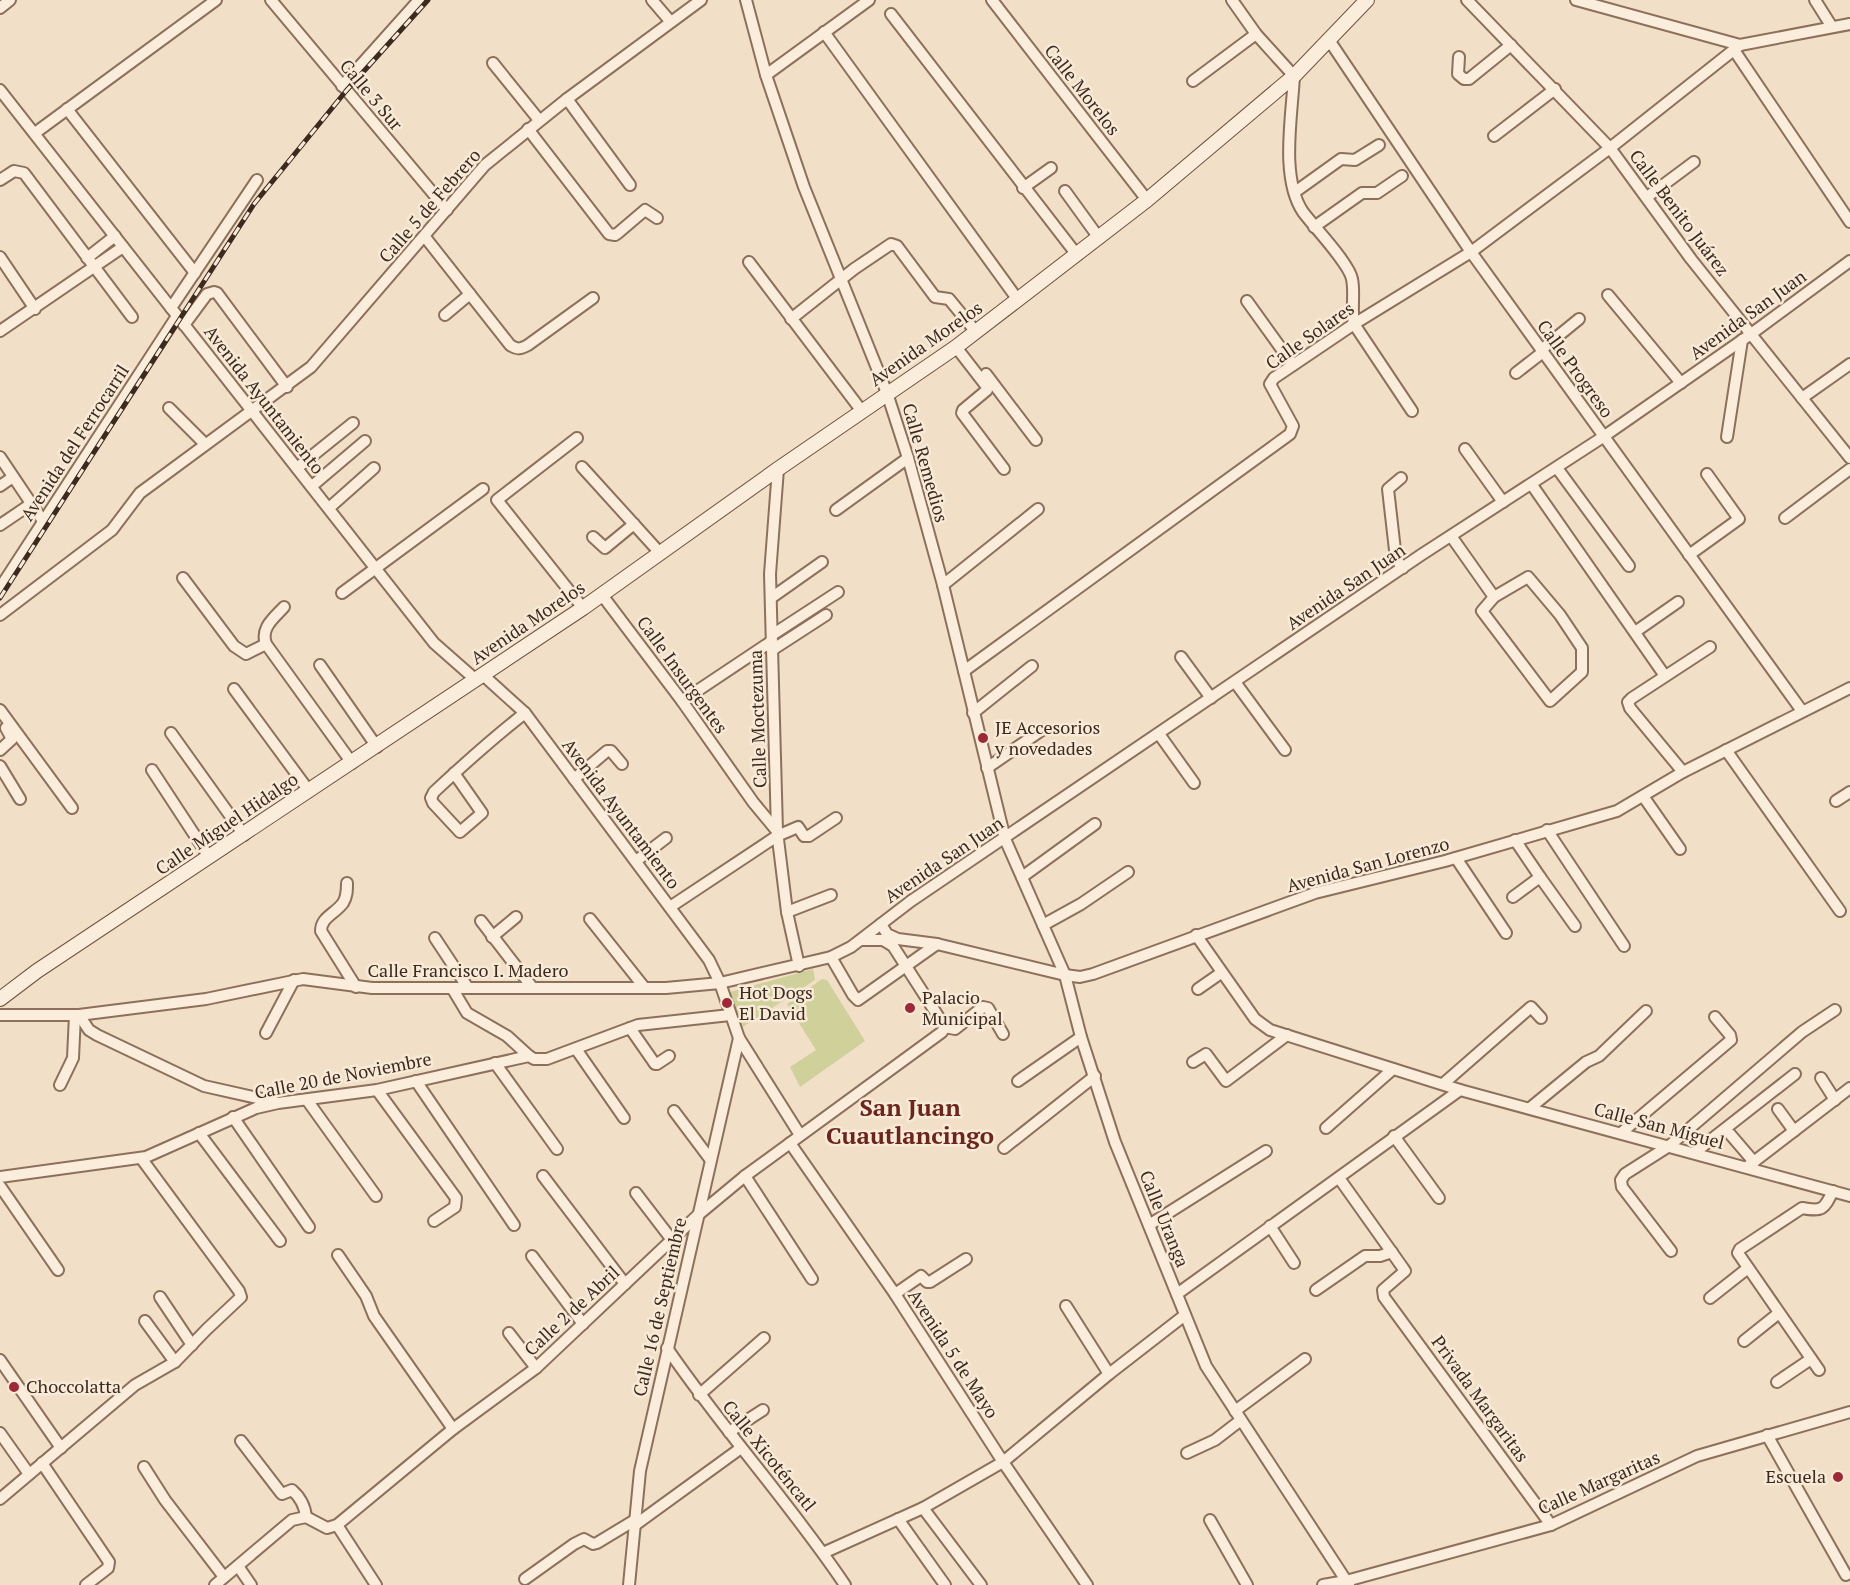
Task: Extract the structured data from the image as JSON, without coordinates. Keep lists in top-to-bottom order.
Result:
{
  "streets": {
    "street": [
      "Calle Morelos",
      "Calle 3 Sur",
      "Calle 5 de Febrero",
      "Calle Benito Juárez",
      "Avenida San Juan",
      "Calle Solares",
      "Avenida Morelos",
      "Calle Progreso",
      "Avenida Ayuntamiento",
      "Avenida del Ferrocarril",
      "Calle Remedios",
      "Calle Insurgentes",
      "Calle Moctezuma",
      "Calle Miguel Hidalgo",
      "Avenida San Lorenzo",
      "Calle Francisco I. Madero",
      "Calle 20 de Noviembre",
      "Calle San Miguel",
      "Calle Uranga",
      "Calle 16 de Septiembre",
      "Calle 2 de Abril",
      "Avenida 5 de Mayo",
      "Privada Margaritas",
      "Calle Xicoténcatl",
      "Calle Margaritas"
    ]
  },
  "crossings": [
    ["Calle Morelos", "Avenida Morelos"],
    ["Calle 3 Sur", "Calle 5 de Febrero"],
    ["Calle 5 de Febrero", "Avenida Ayuntamiento"],
    ["Calle Benito Juárez", "Avenida San Juan"],
    ["Calle Benito Juárez", "Calle Solares"],
    ["Avenida San Juan", "Calle Progreso"],
    ["Avenida San Juan", "Calle Remedios"],
    ["Avenida San Juan", "Avenida San Lorenzo"],
    ["Avenida San Juan", "Calle Francisco I. Madero"],
    ["Avenida San Juan", "Calle Uranga"],
    ["Calle Solares", "Calle Progreso"],
    ["Calle Solares", "Calle Remedios"],
    ["Avenida Morelos", "Calle Progreso"],
    ["Avenida Morelos", "Avenida Ayuntamiento"],
    ["Avenida Morelos", "Calle Remedios"],
    ["Avenida Morelos", "Calle Insurgentes"],
    ["Avenida Morelos", "Calle Moctezuma"],
    ["Avenida Morelos", "Calle Miguel Hidalgo"],
    ["Calle Progreso", "Avenida San Lorenzo"],
    ["Avenida Ayuntamiento", "Avenida del Ferrocarril"],
    ["Avenida Ayuntamiento", "Calle Miguel Hidalgo"],
    ["Avenida Ayuntamiento", "Calle Francisco I. Madero"],
    ["Avenida Ayuntamiento", "Calle 20 de Noviembre"],
    ["Avenida Ayuntamiento", "Calle 16 de Septiembre"],
    ["Avenida Ayuntamiento", "Calle 2 de Abril"],
    ["Calle Remedios", "Calle Uranga"],
    ["Calle Insurgentes", "Calle Moctezuma"],
    ["Calle Moctezuma", "Calle Francisco I. Madero"],
    ["Avenida San Lorenzo", "Calle San Miguel"],
    ["Avenida San Lorenzo", "Calle Uranga"],
    ["Calle Uranga", "Calle Margaritas"],
    ["Calle 16 de Septiembre", "Calle 2 de Abril"],
    ["Calle 16 de Septiembre", "Calle Xicoténcatl"],
    ["Calle 2 de Abril", "Avenida 5 de Mayo"],
    ["Privada Margaritas", "Calle Margaritas"]
  ],
  "districts": ["San Juan Cuautlancingo"],
  "places": [
    "JE Accesorios y novedades",
    "Hot Dogs El David",
    "Palacio Municipal",
    "Choccolatta",
    "Escuela"
  ]
}
